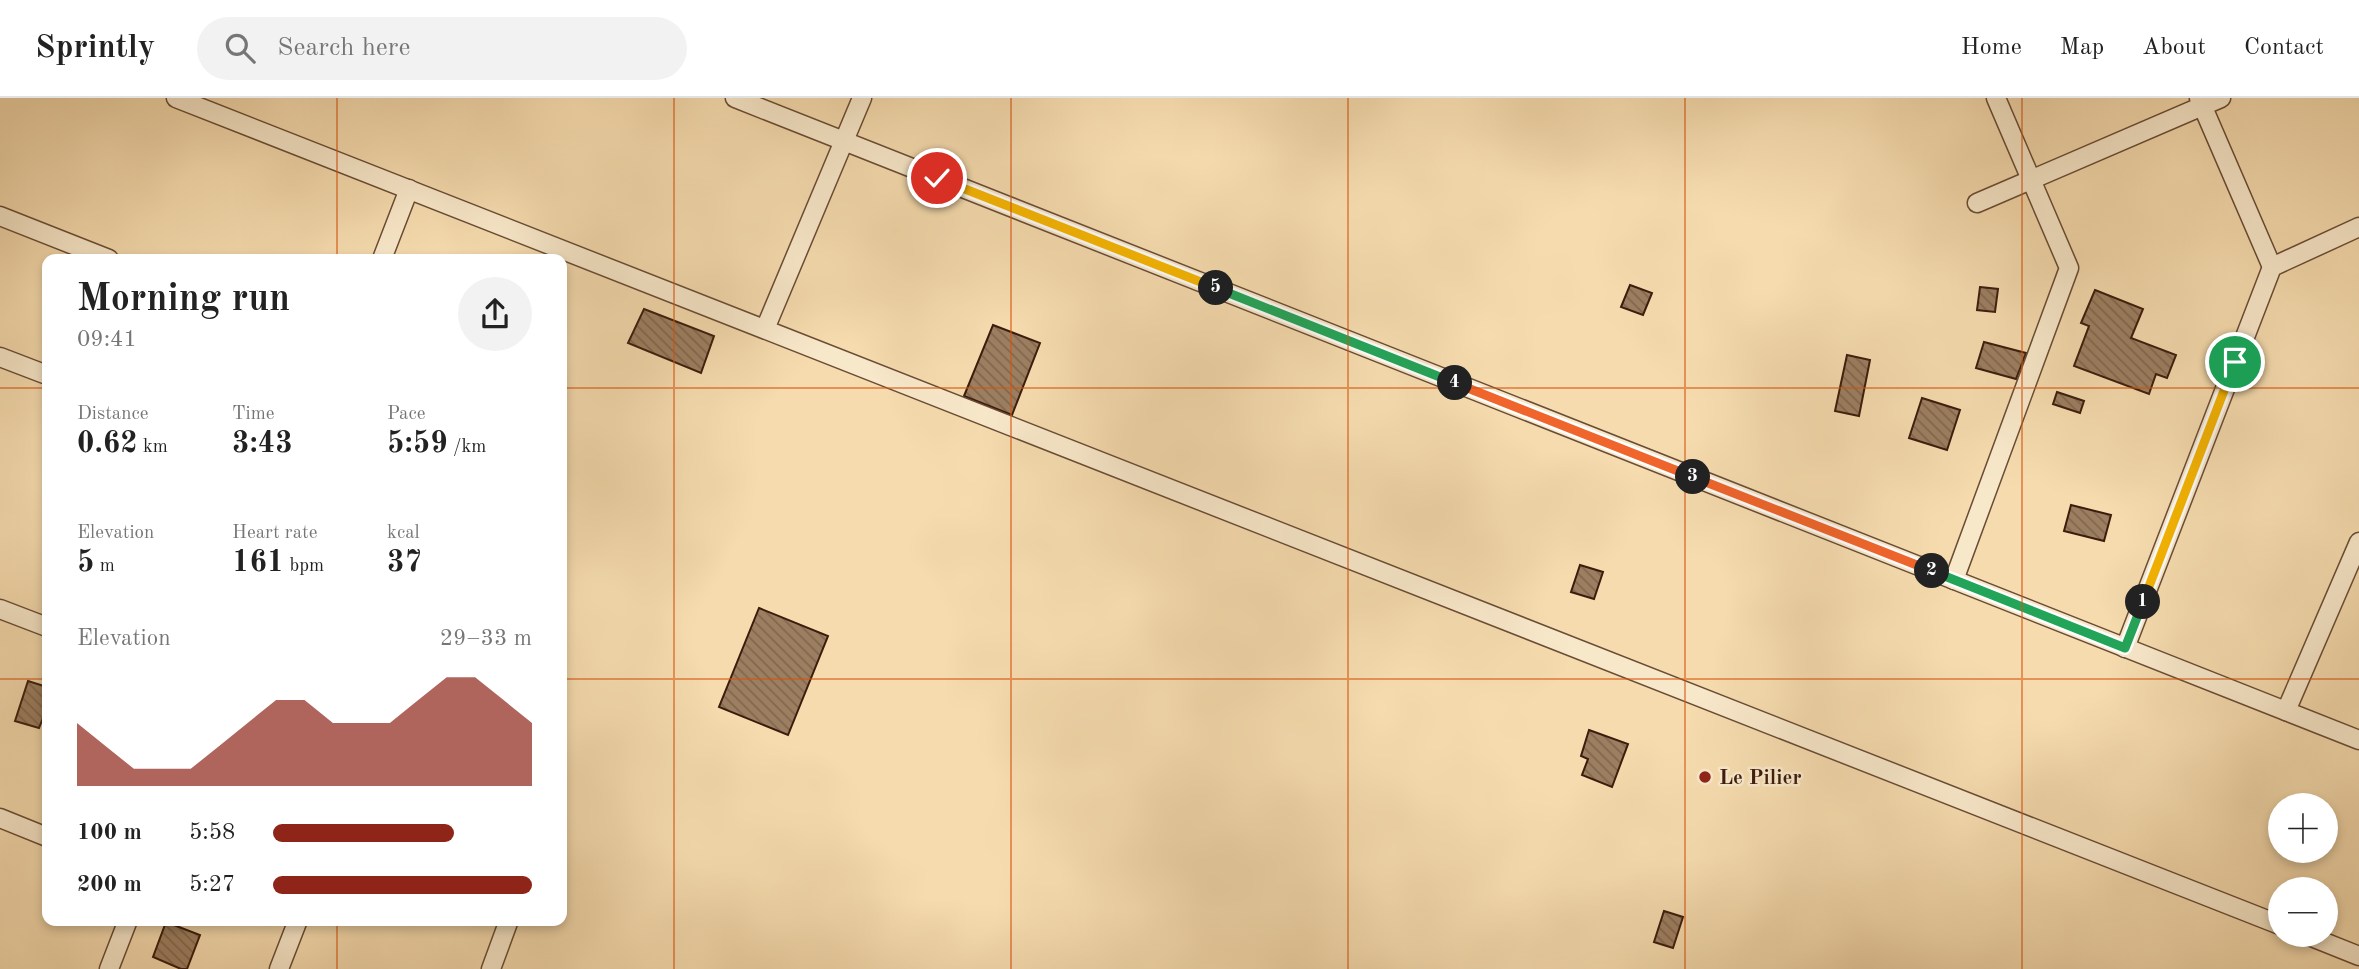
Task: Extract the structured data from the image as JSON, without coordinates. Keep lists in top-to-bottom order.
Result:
{
  "places": ["Le Pilier"],
  "page": {
    "header": "Sprintly",
    "search": "Search here",
    "nav": [
      "Home",
      "Map",
      "About",
      "Contact"
    ],
    "heading": ["Morning run", "09:41"],
    "pins": [
      "5",
      "4",
      "3",
      "2",
      "1"
    ],
    "stats": [
      ["Distance", "0.62 km"],
      ["Time", "3:43"],
      ["Pace", "5:59 /km"],
      ["Elevation", "5 m"],
      ["Heart rate", "161 bpm"],
      ["kcal", "37"]
    ],
    "chart": ["Elevation", "29–33 m"],
    "map_buttons": ["+", "−"],
    "list": [
      {
        "name": "100 m",
        "note": "5:58"
      },
      {
        "name": "200 m",
        "note": "5:27"
      }
    ]
  }
}
